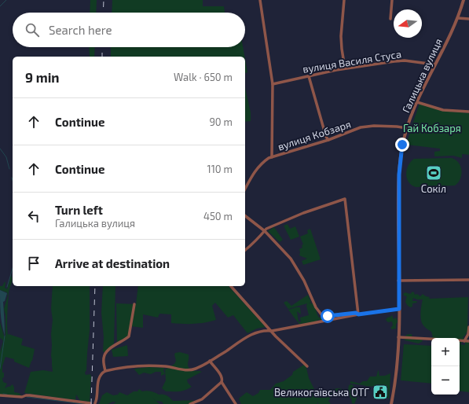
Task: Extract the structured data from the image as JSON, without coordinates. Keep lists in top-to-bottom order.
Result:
{
  "streets": {
    "street": ["вулиця Василя Стуса", "Галицька вулиця", "вулиця Кобзаря"]
  },
  "crossings": [
    ["вулиця Василя Стуса", "Галицька вулиця"],
    ["Галицька вулиця", "вулиця Кобзаря"]
  ],
  "parks": ["Гай Кобзаря"],
  "places": {
    "sports": ["Сокіл"],
    "public building": ["Великогаївська ОТГ"]
  },
  "north": "left",
  "page": {
    "search": "Search here",
    "heading": ["9 min", "Walk · 650 m"],
    "list": [
      ["Continue", "90 m"],
      ["Continue", "110 m"],
      ["Turn left", "Галицька вулиця", "450 m"],
      "Arrive at destination"
    ],
    "map_buttons": ["+", "−"]
  }
}
